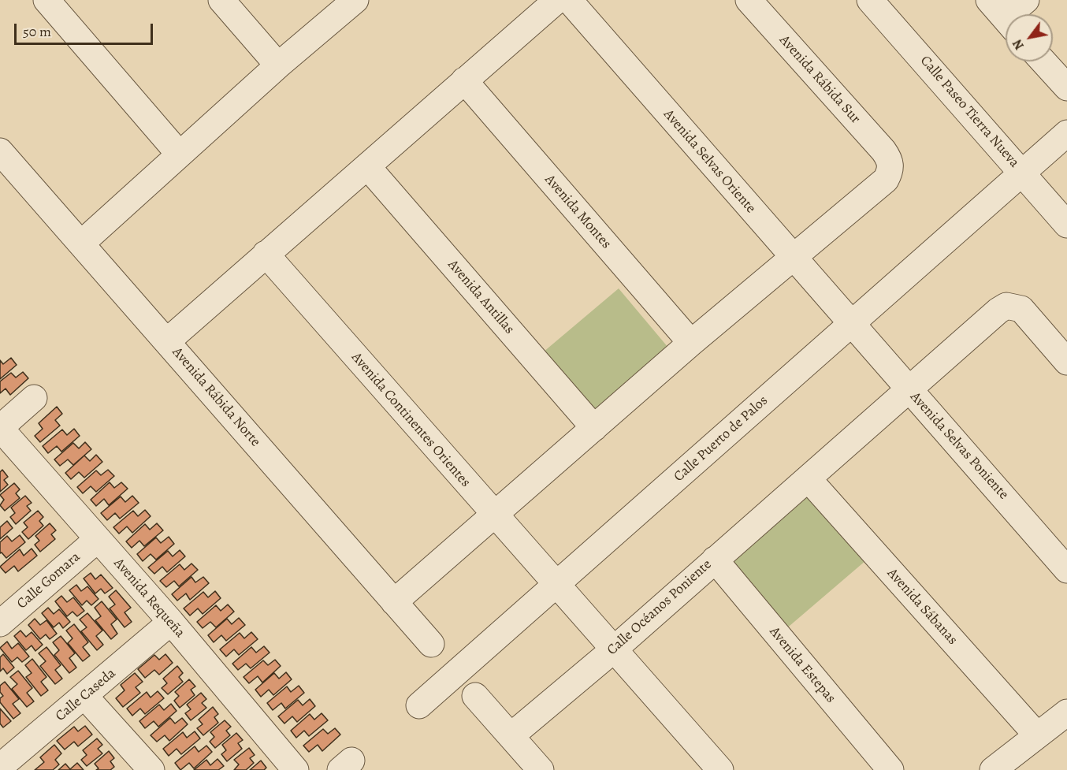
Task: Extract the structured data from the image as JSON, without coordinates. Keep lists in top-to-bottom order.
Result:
{
  "streets": {
    "street": [
      "Avenida Rábida Sur",
      "Calle Paseo Tierra Nueva",
      "Avenida Selvas Oriente",
      "Avenida Montes",
      "Avenida Antillas",
      "Avenida Rábida Norte",
      "Avenida Continentes Orientes",
      "Calle Puerto de Palos",
      "Avenida Selvas Poniente",
      "Calle Gomara",
      "Avenida Requeña",
      "Avenida Sábanas",
      "Calle Océanos Poniente",
      "Avenida Estepas",
      "Calle Caseda"
    ]
  },
  "crossings": [
    ["Avenida Rábida Sur", "Avenida Selvas Oriente"],
    ["Calle Paseo Tierra Nueva", "Calle Puerto de Palos"],
    ["Avenida Selvas Oriente", "Calle Puerto de Palos"],
    ["Avenida Selvas Oriente", "Avenida Selvas Poniente"],
    ["Avenida Continentes Orientes", "Calle Puerto de Palos"],
    ["Avenida Continentes Orientes", "Calle Océanos Poniente"],
    ["Calle Puerto de Palos", "Avenida Selvas Poniente"],
    ["Avenida Selvas Poniente", "Calle Océanos Poniente"],
    ["Calle Gomara", "Avenida Requeña"],
    ["Avenida Requeña", "Calle Caseda"],
    ["Avenida Sábanas", "Calle Océanos Poniente"],
    ["Calle Océanos Poniente", "Avenida Estepas"]
  ],
  "scale_bar": "50 m",
  "north": "bottom left"
}
